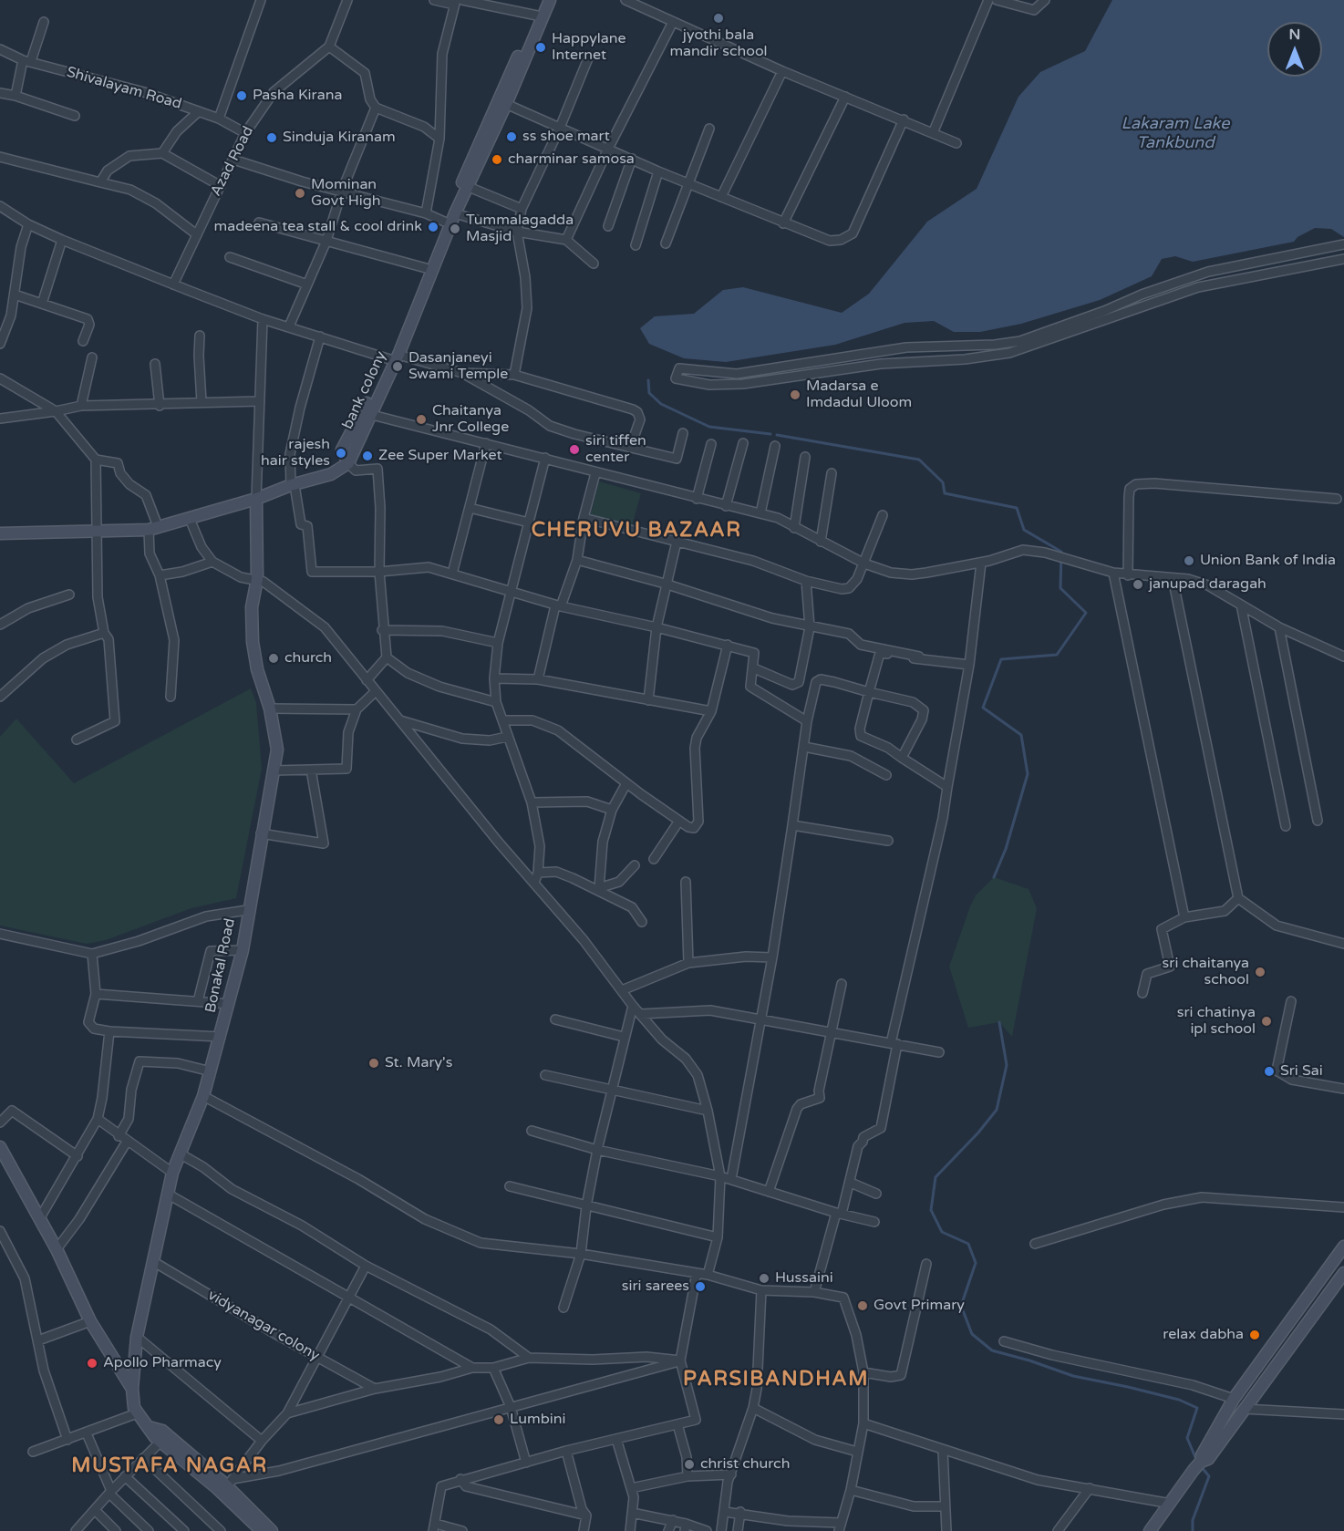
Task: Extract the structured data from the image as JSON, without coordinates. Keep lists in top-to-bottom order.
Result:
{
  "streets": {
    "main road": ["bank colony", "Bonakal Road"],
    "street": ["Shivalayam Road", "Azad Road", "vidyanagar colony"]
  },
  "crossings": [
    ["Shivalayam Road", "Azad Road"],
    ["Bonakal Road", "vidyanagar colony"]
  ],
  "districts": ["CHERUVU BAZAAR", "PARSIBANDHAM", "MUSTAFA NAGAR"],
  "water": ["Lakaram Lake Tankbund"],
  "places": [
    "jyothi bala mandir school",
    "Happylane Internet",
    "Pasha Kirana",
    "ss shoe mart",
    "Sinduja Kiranam",
    "charminar samosa",
    "Mominan Govt High",
    "madeena tea stall & cool drink",
    "Tummalagadda Masjid",
    "Dasanjaneyi Swami Temple",
    "Madarsa e Imdadul Uloom",
    "Chaitanya Jnr College",
    "siri tiffen center",
    "rajesh hair styles",
    "Zee Super Market",
    "Union Bank of India",
    "janupad daragah",
    "church",
    "sri chaitanya school",
    "sri chatinya ipl school",
    "St. Mary's",
    "Sri Sai",
    "Hussaini",
    "siri sarees",
    "Govt Primary",
    "relax dabha",
    "Apollo Pharmacy",
    "Lumbini",
    "christ church"
  ],
  "north": "top"
}
